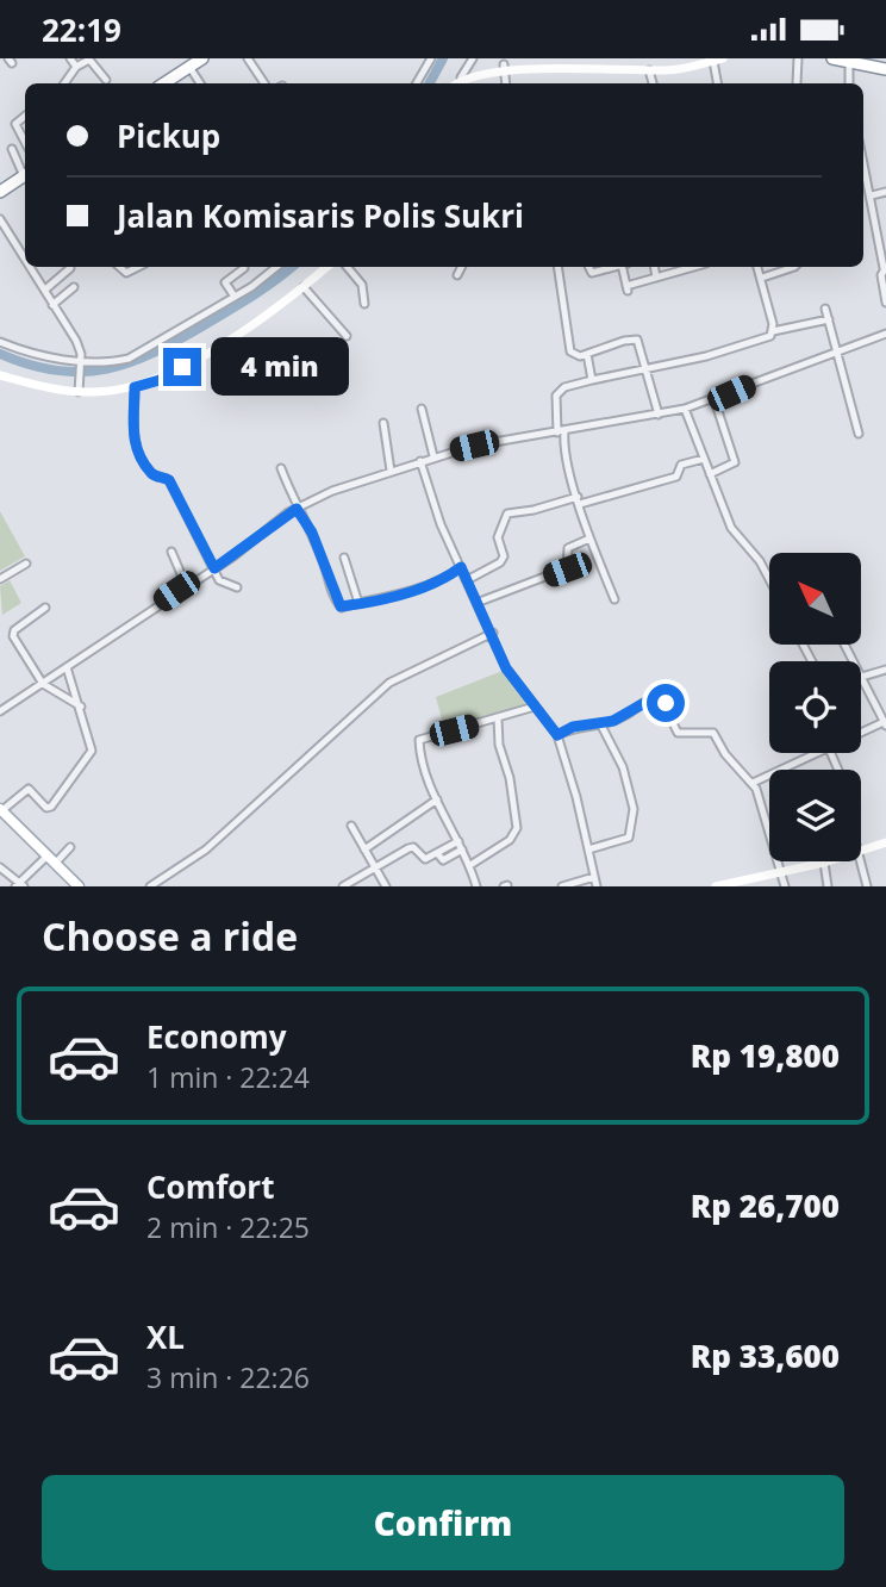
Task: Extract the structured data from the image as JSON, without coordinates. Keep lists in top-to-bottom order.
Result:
{
  "north": "top left",
  "page": {
    "status": "22:19",
    "banner": ["Pickup", "Jalan Komisaris Polis Sukri"],
    "bubble": "4 min",
    "heading": "Choose a ride",
    "list": [
      {
        "name": "Economy",
        "note": "1 min · 22:24",
        "value": "Rp 19,800"
      },
      {
        "name": "Comfort",
        "note": "2 min · 22:25",
        "value": "Rp 26,700"
      },
      {
        "name": "XL",
        "note": "3 min · 22:26",
        "value": "Rp 33,600"
      }
    ],
    "buttons": "Confirm"
  }
}
